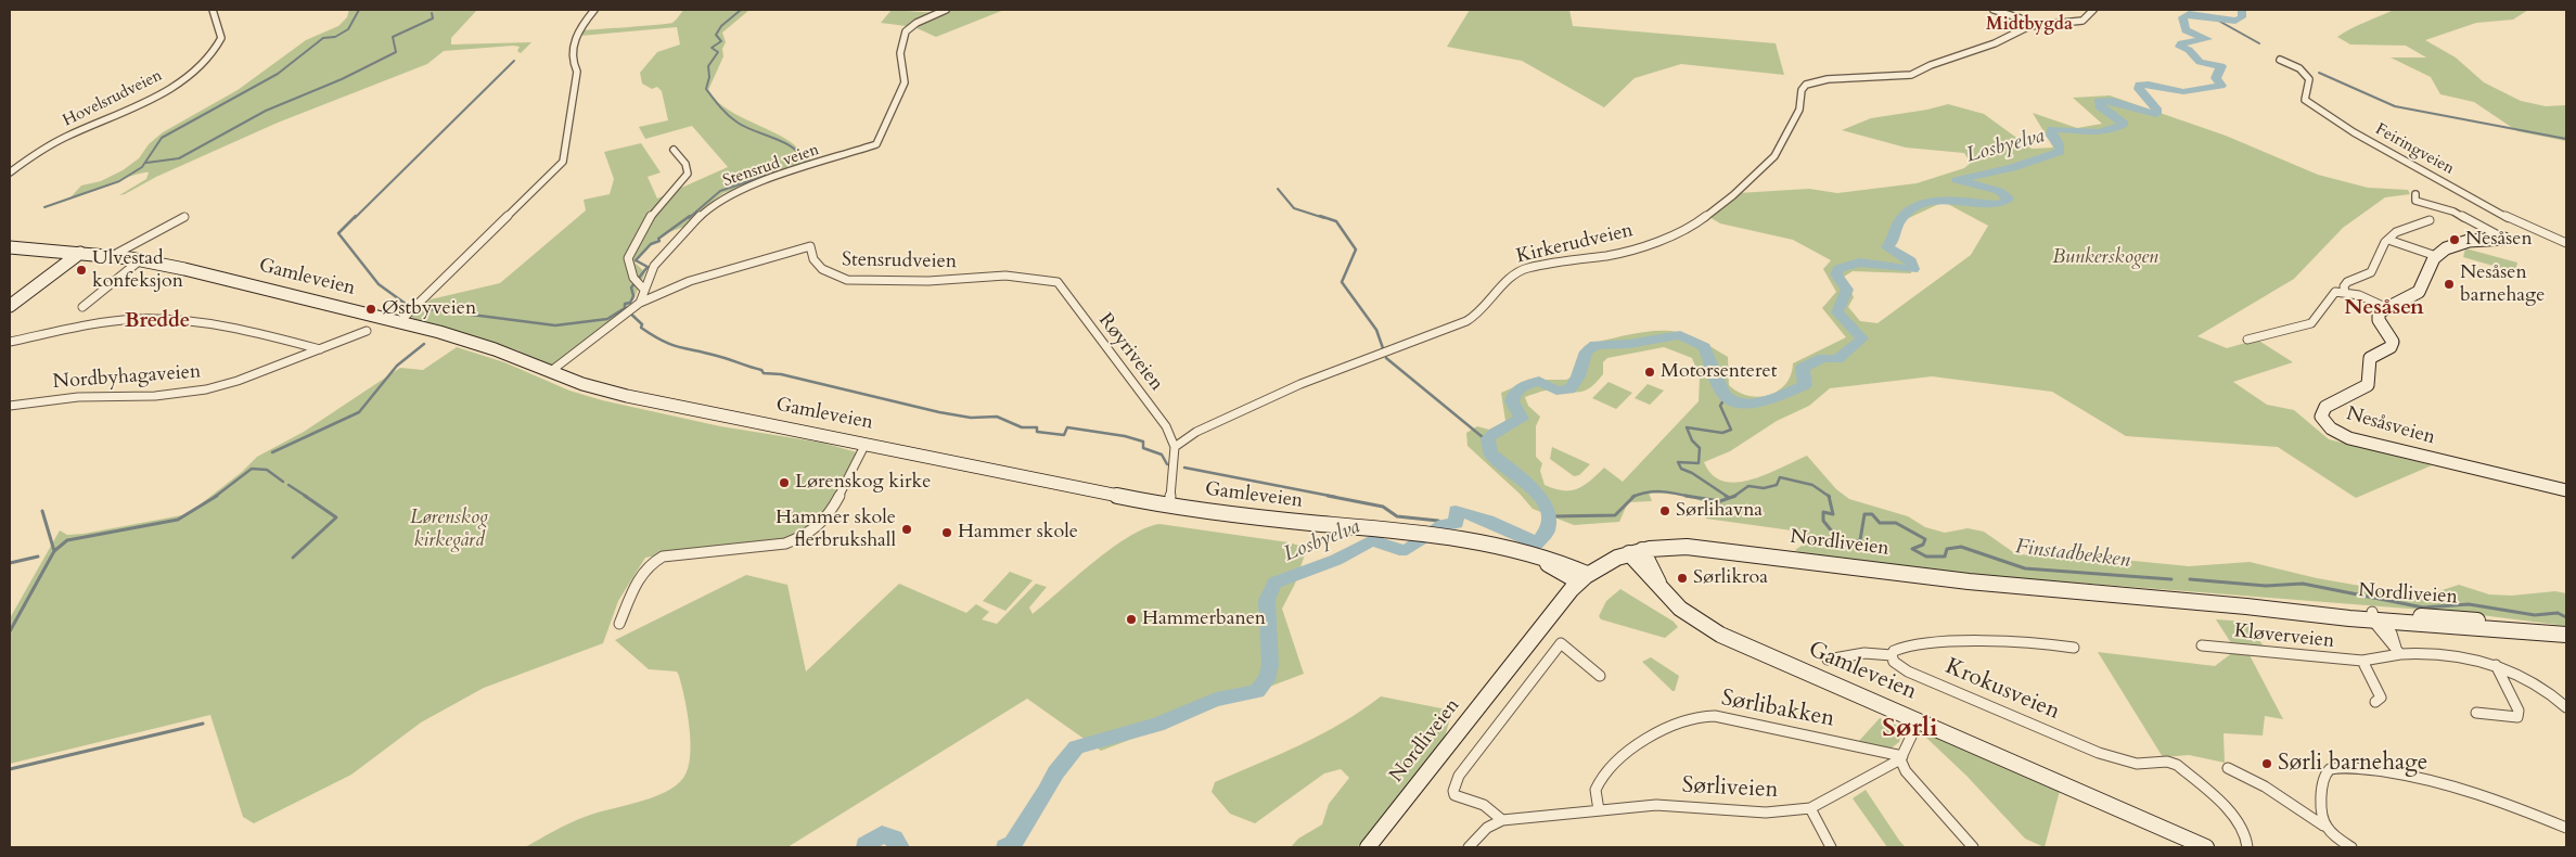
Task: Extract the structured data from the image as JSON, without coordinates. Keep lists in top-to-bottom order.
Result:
{
  "streets": {
    "main road": ["Gamleveien", "Nesåsveien", "Nordliveien"],
    "street": [
      "Hovelsrudveien",
      "Feiringveien",
      "Stensrud veien",
      "Kirkerudveien",
      "Stensrudveien",
      "Røyriveien",
      "Nordbyhagaveien",
      "Kløverveien",
      "Krokusveien",
      "Sørlibakken",
      "Sørliveien"
    ]
  },
  "crossings": [
    ["Stensrud veien", "Stensrudveien"],
    ["Stensrud veien", "Gamleveien"],
    ["Kirkerudveien", "Røyriveien"],
    ["Stensrudveien", "Røyriveien"],
    ["Gamleveien", "Nordliveien"],
    ["Sørlibakken", "Sørliveien"]
  ],
  "districts": [
    "Midtbygda",
    "Nesåsen",
    "Bredde",
    "Sørli"
  ],
  "water": ["Losbyelva", "Finstadbekken"],
  "parks": ["Bunkerskogen", "Lørenskog kirkegård"],
  "places": [
    "Nesåsen",
    "Ulvestad konfeksjon",
    "Nesåsen barnehage",
    "Østbyveien",
    "Motorsenteret",
    "Lørenskog kirke",
    "Sørlihavna",
    "Hammer skole flerbrukshall",
    "Hammer skole",
    "Sørlikroa",
    "Hammerbanen",
    "Sørli barnehage"
  ]
}
